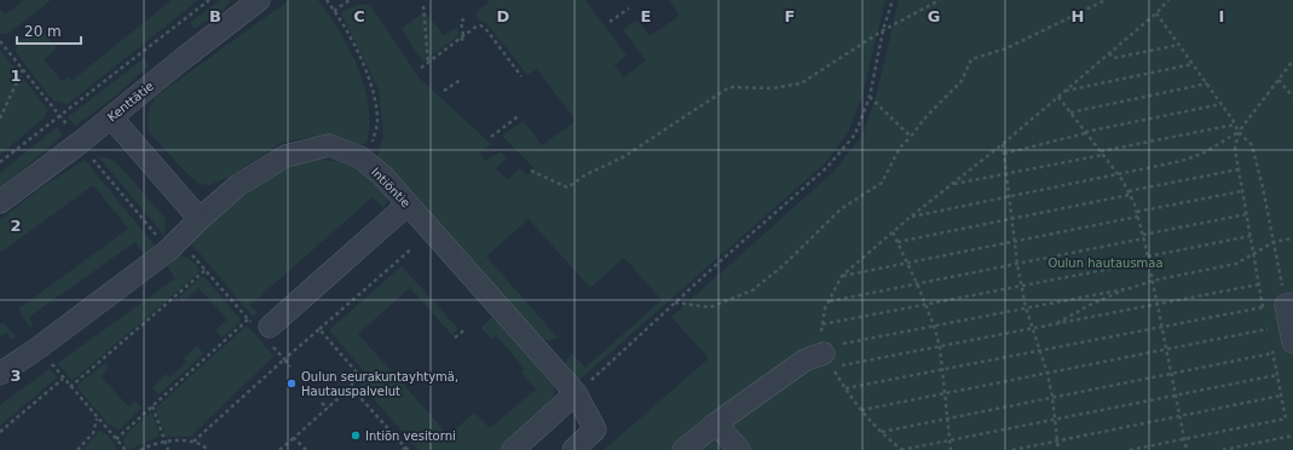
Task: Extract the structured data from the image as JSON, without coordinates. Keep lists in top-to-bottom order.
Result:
{
  "streets": {
    "street": ["Kenttätie", "Intiöntie"]
  },
  "parks": ["Oulun hautausmaa"],
  "places": ["Oulun seurakuntayhtymä, Hautauspalvelut", "Intiön vesitorni"],
  "scale_bar": "20 m",
  "grid": {
    "columns": [
      "B",
      "C",
      "D",
      "E",
      "F",
      "G",
      "H",
      "I"
    ],
    "rows": ["1", "2", "3"]
  }
}
